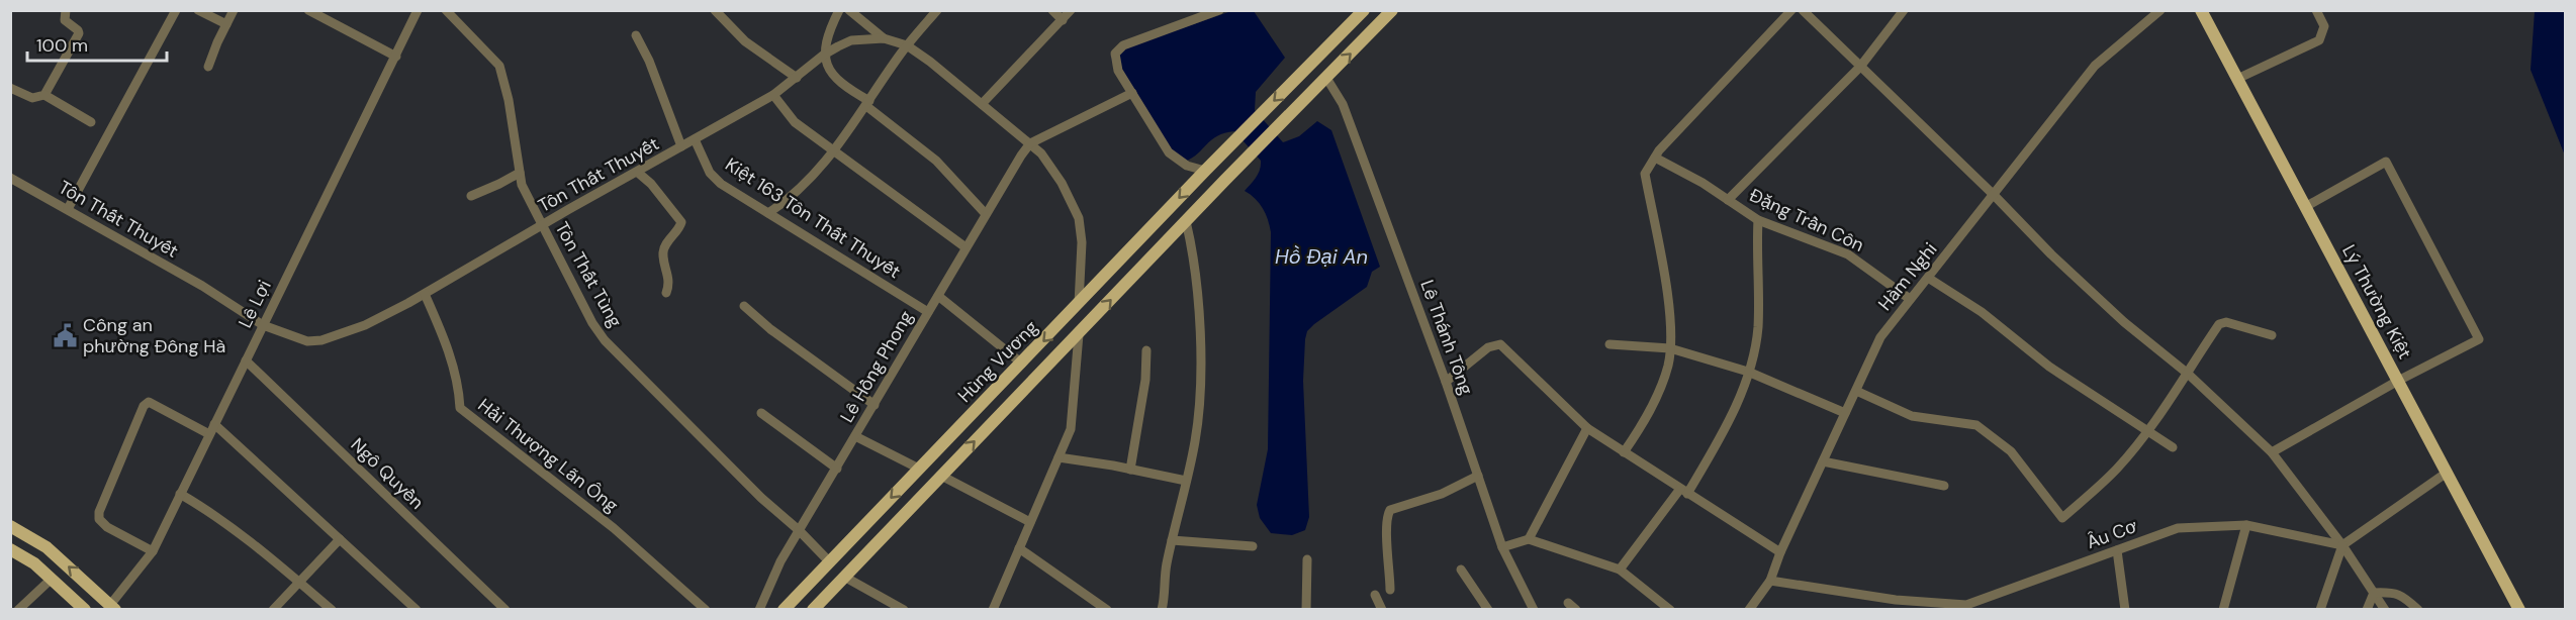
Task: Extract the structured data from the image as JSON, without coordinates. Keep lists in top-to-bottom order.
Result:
{
  "streets": {
    "main road": ["Lý Thường Kiệt", "Hùng Vương"],
    "street": [
      "Tôn Thất Thuyết",
      "Kiệt 163 Tôn Thất Thuyết",
      "Đặng Trần Côn",
      "Tôn Thất Tùng",
      "Hàm Nghi",
      "Lê Lợi",
      "Lê Thánh Tông",
      "Lê Hồng Phong",
      "Hải Thượng Lãn Ông",
      "Ngô Quyền",
      "Âu Cơ"
    ]
  },
  "crossings": [
    ["Tôn Thất Thuyết", "Kiệt 163 Tôn Thất Thuyết"],
    ["Tôn Thất Thuyết", "Tôn Thất Tùng"],
    ["Tôn Thất Thuyết", "Lê Lợi"],
    ["Tôn Thất Thuyết", "Hùng Vương"],
    ["Tôn Thất Thuyết", "Lê Hồng Phong"],
    ["Tôn Thất Thuyết", "Hải Thượng Lãn Ông"],
    ["Kiệt 163 Tôn Thất Thuyết", "Lê Hồng Phong"],
    ["Đặng Trần Côn", "Hàm Nghi"],
    ["Tôn Thất Tùng", "Hùng Vương"],
    ["Tôn Thất Tùng", "Lê Hồng Phong"],
    ["Hàm Nghi", "Âu Cơ"],
    ["Lê Lợi", "Ngô Quyền"]
  ],
  "water": ["Hồ Đại An"],
  "places": {
    "public building": ["Công an phường Đông Hà"]
  },
  "scale_bar": "100 m"
}
